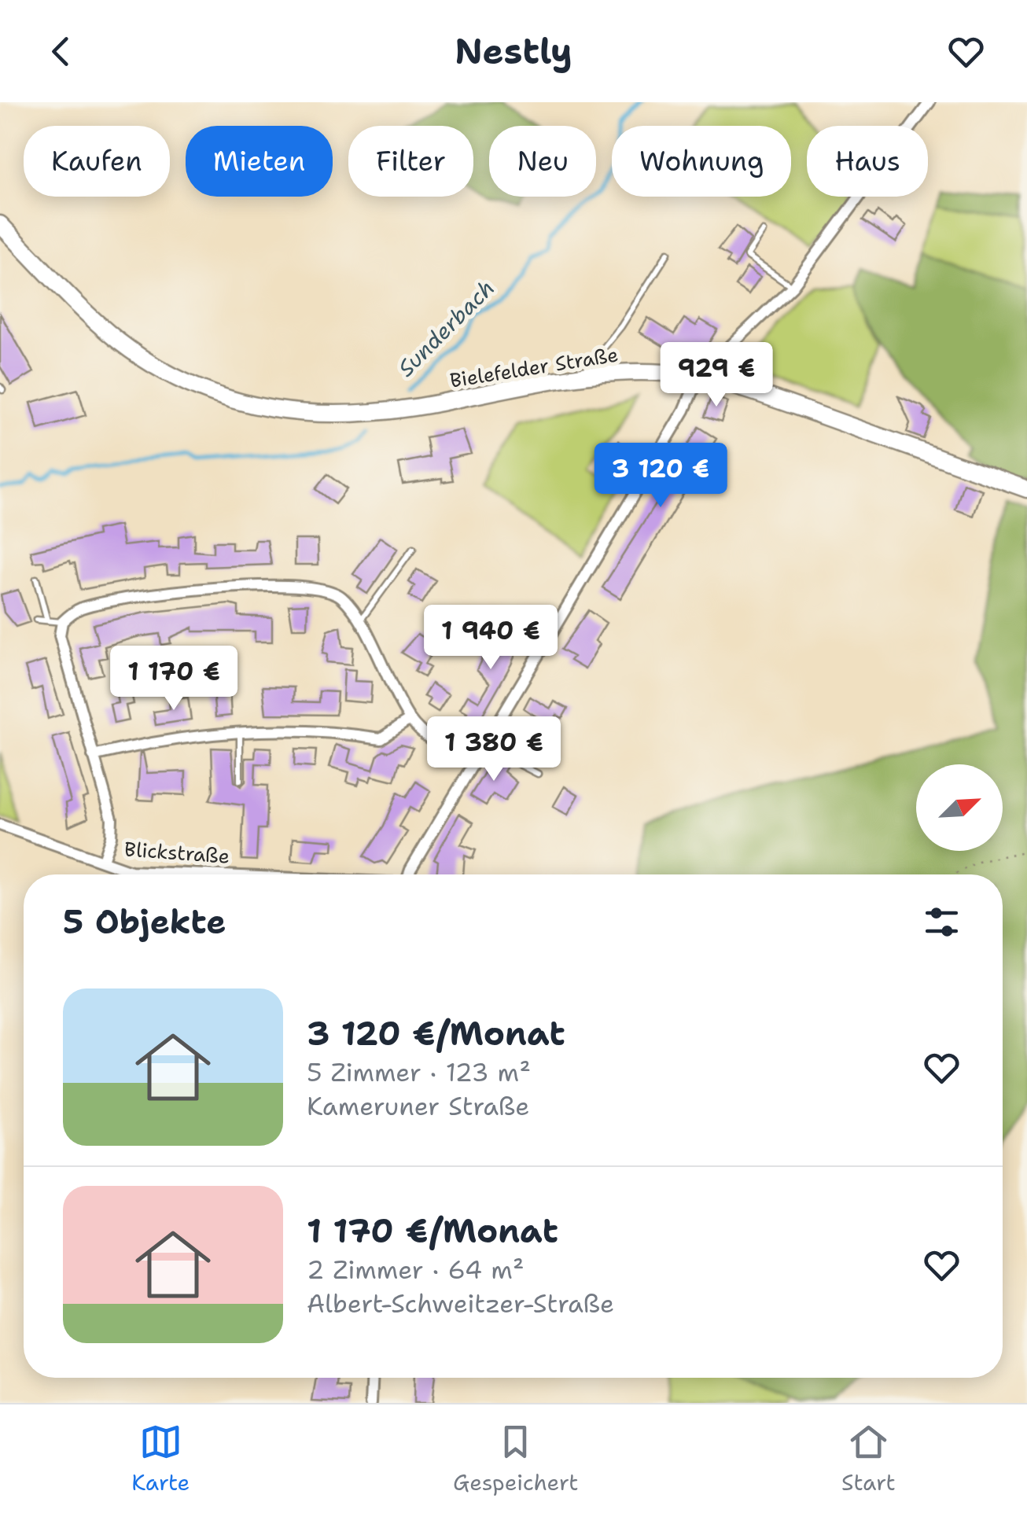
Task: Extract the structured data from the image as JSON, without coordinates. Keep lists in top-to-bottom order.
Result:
{
  "streets": {
    "main road": ["Bielefelder Straße"],
    "street": ["Blickstraße"]
  },
  "water": ["Sunderbach"],
  "north": "top right",
  "page": {
    "header": "Nestly",
    "chip": [
      "Kaufen",
      "Mieten",
      "Filter",
      "Neu",
      "Wohnung",
      "Haus"
    ],
    "price": [
      "929 €",
      "3 120 €",
      "1 940 €",
      "1 170 €",
      "1 380 €"
    ],
    "heading": "5 Objekte",
    "list": [
      {
        "name": "3 120 €/Monat",
        "note": "5 Zimmer · 123 m² · Kameruner Straße"
      },
      {
        "name": "1 170 €/Monat",
        "note": "2 Zimmer · 64 m² · Albert-Schweitzer-Straße"
      }
    ],
    "tabs": ["Karte", "Gespeichert", "Start"]
  }
}
